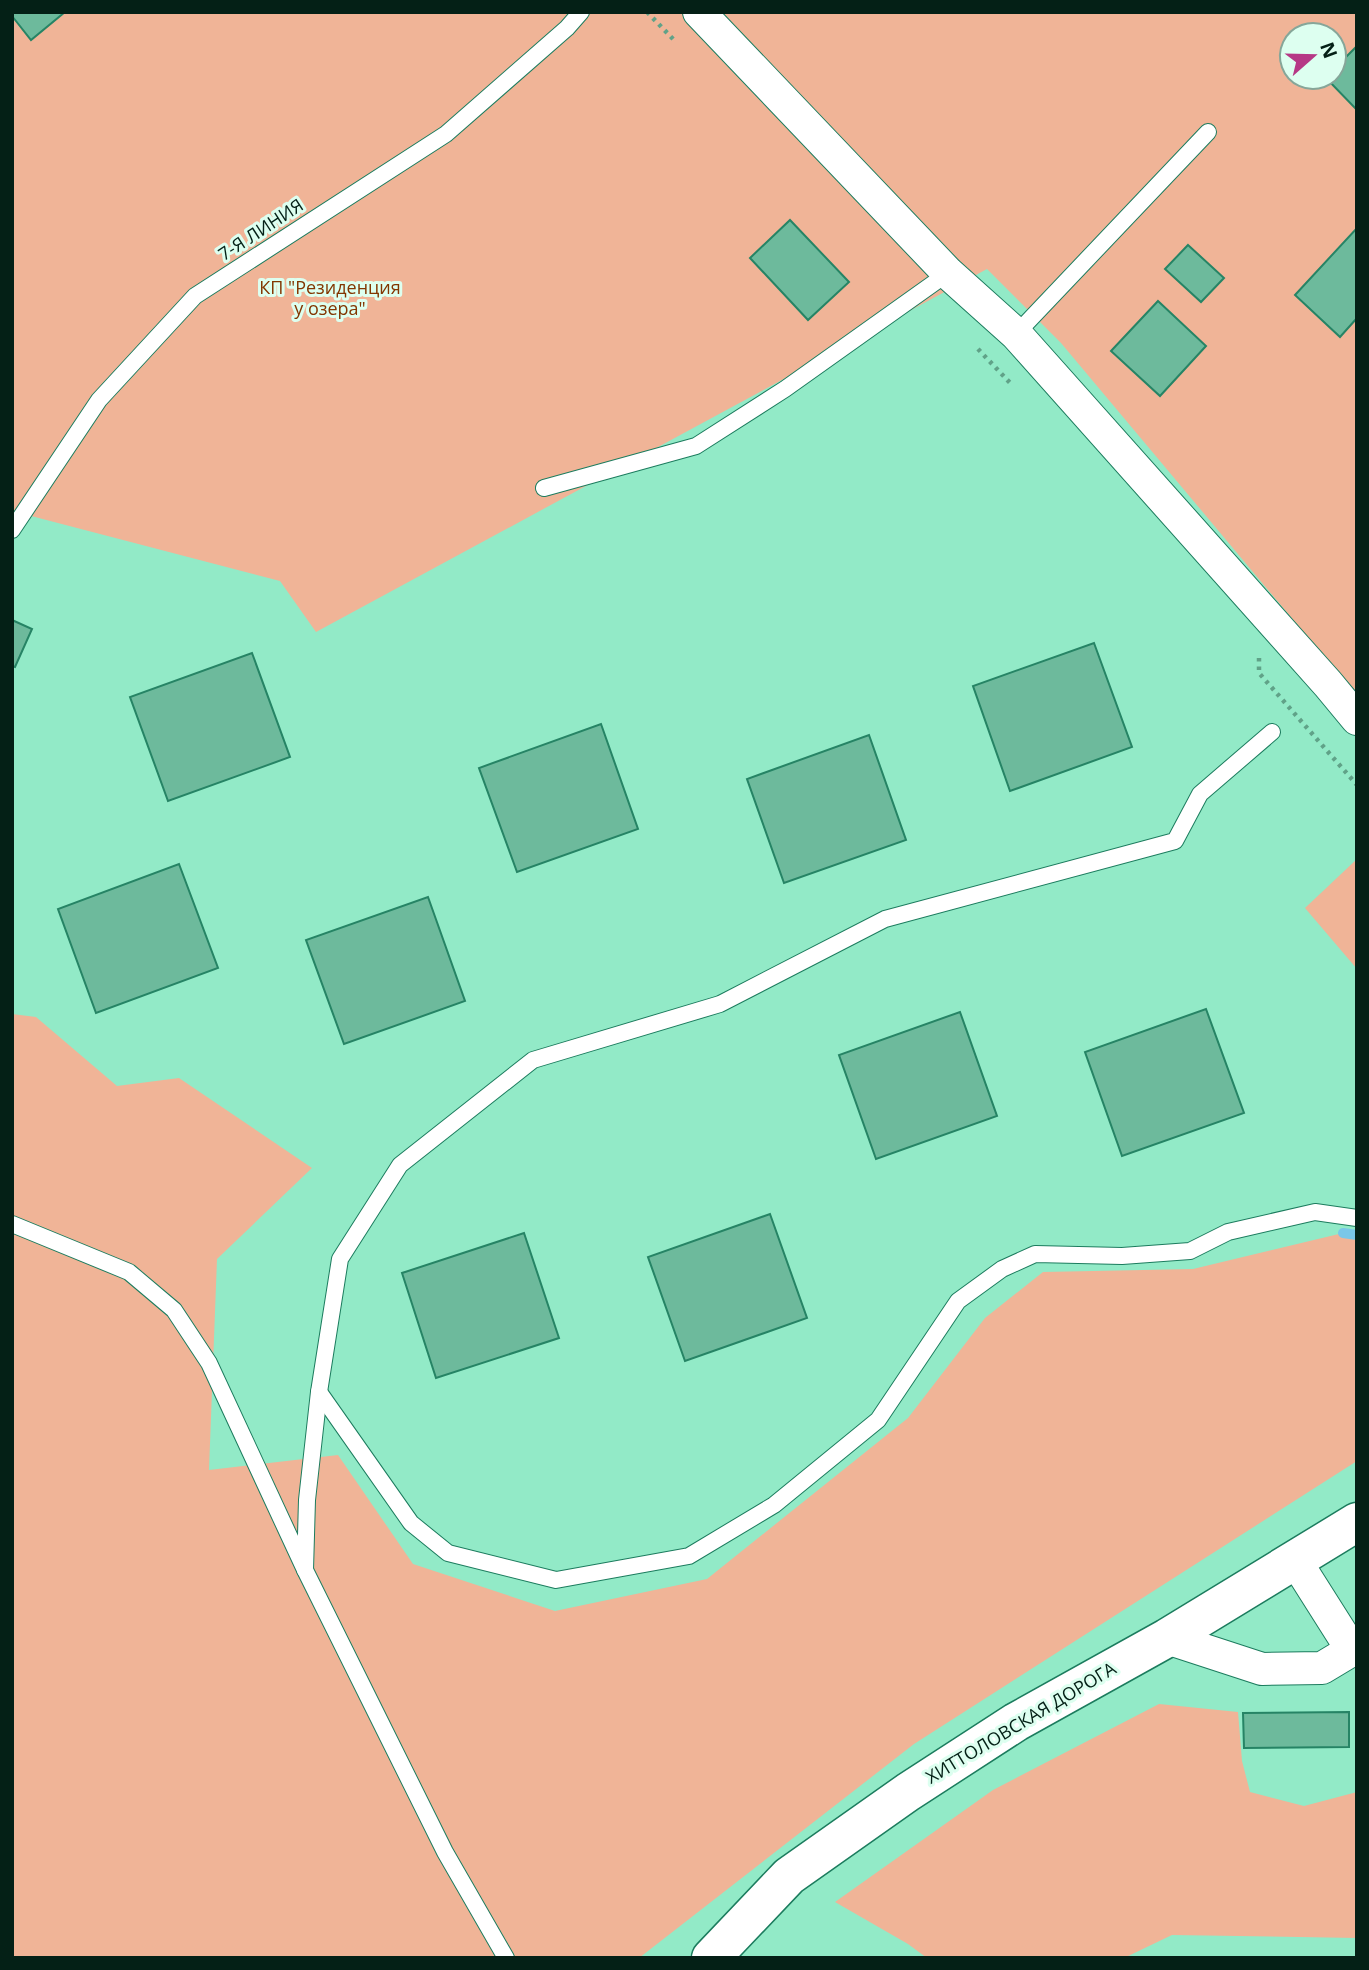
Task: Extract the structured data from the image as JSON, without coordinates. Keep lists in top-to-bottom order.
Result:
{
  "streets": {
    "street": ["ХИТТОЛОВСКАЯ ДОРОГА"],
    "lane": ["7-Я ЛИНИЯ"]
  },
  "parks": ["КП \"Резиденция у озера\""],
  "north": "right"
}
